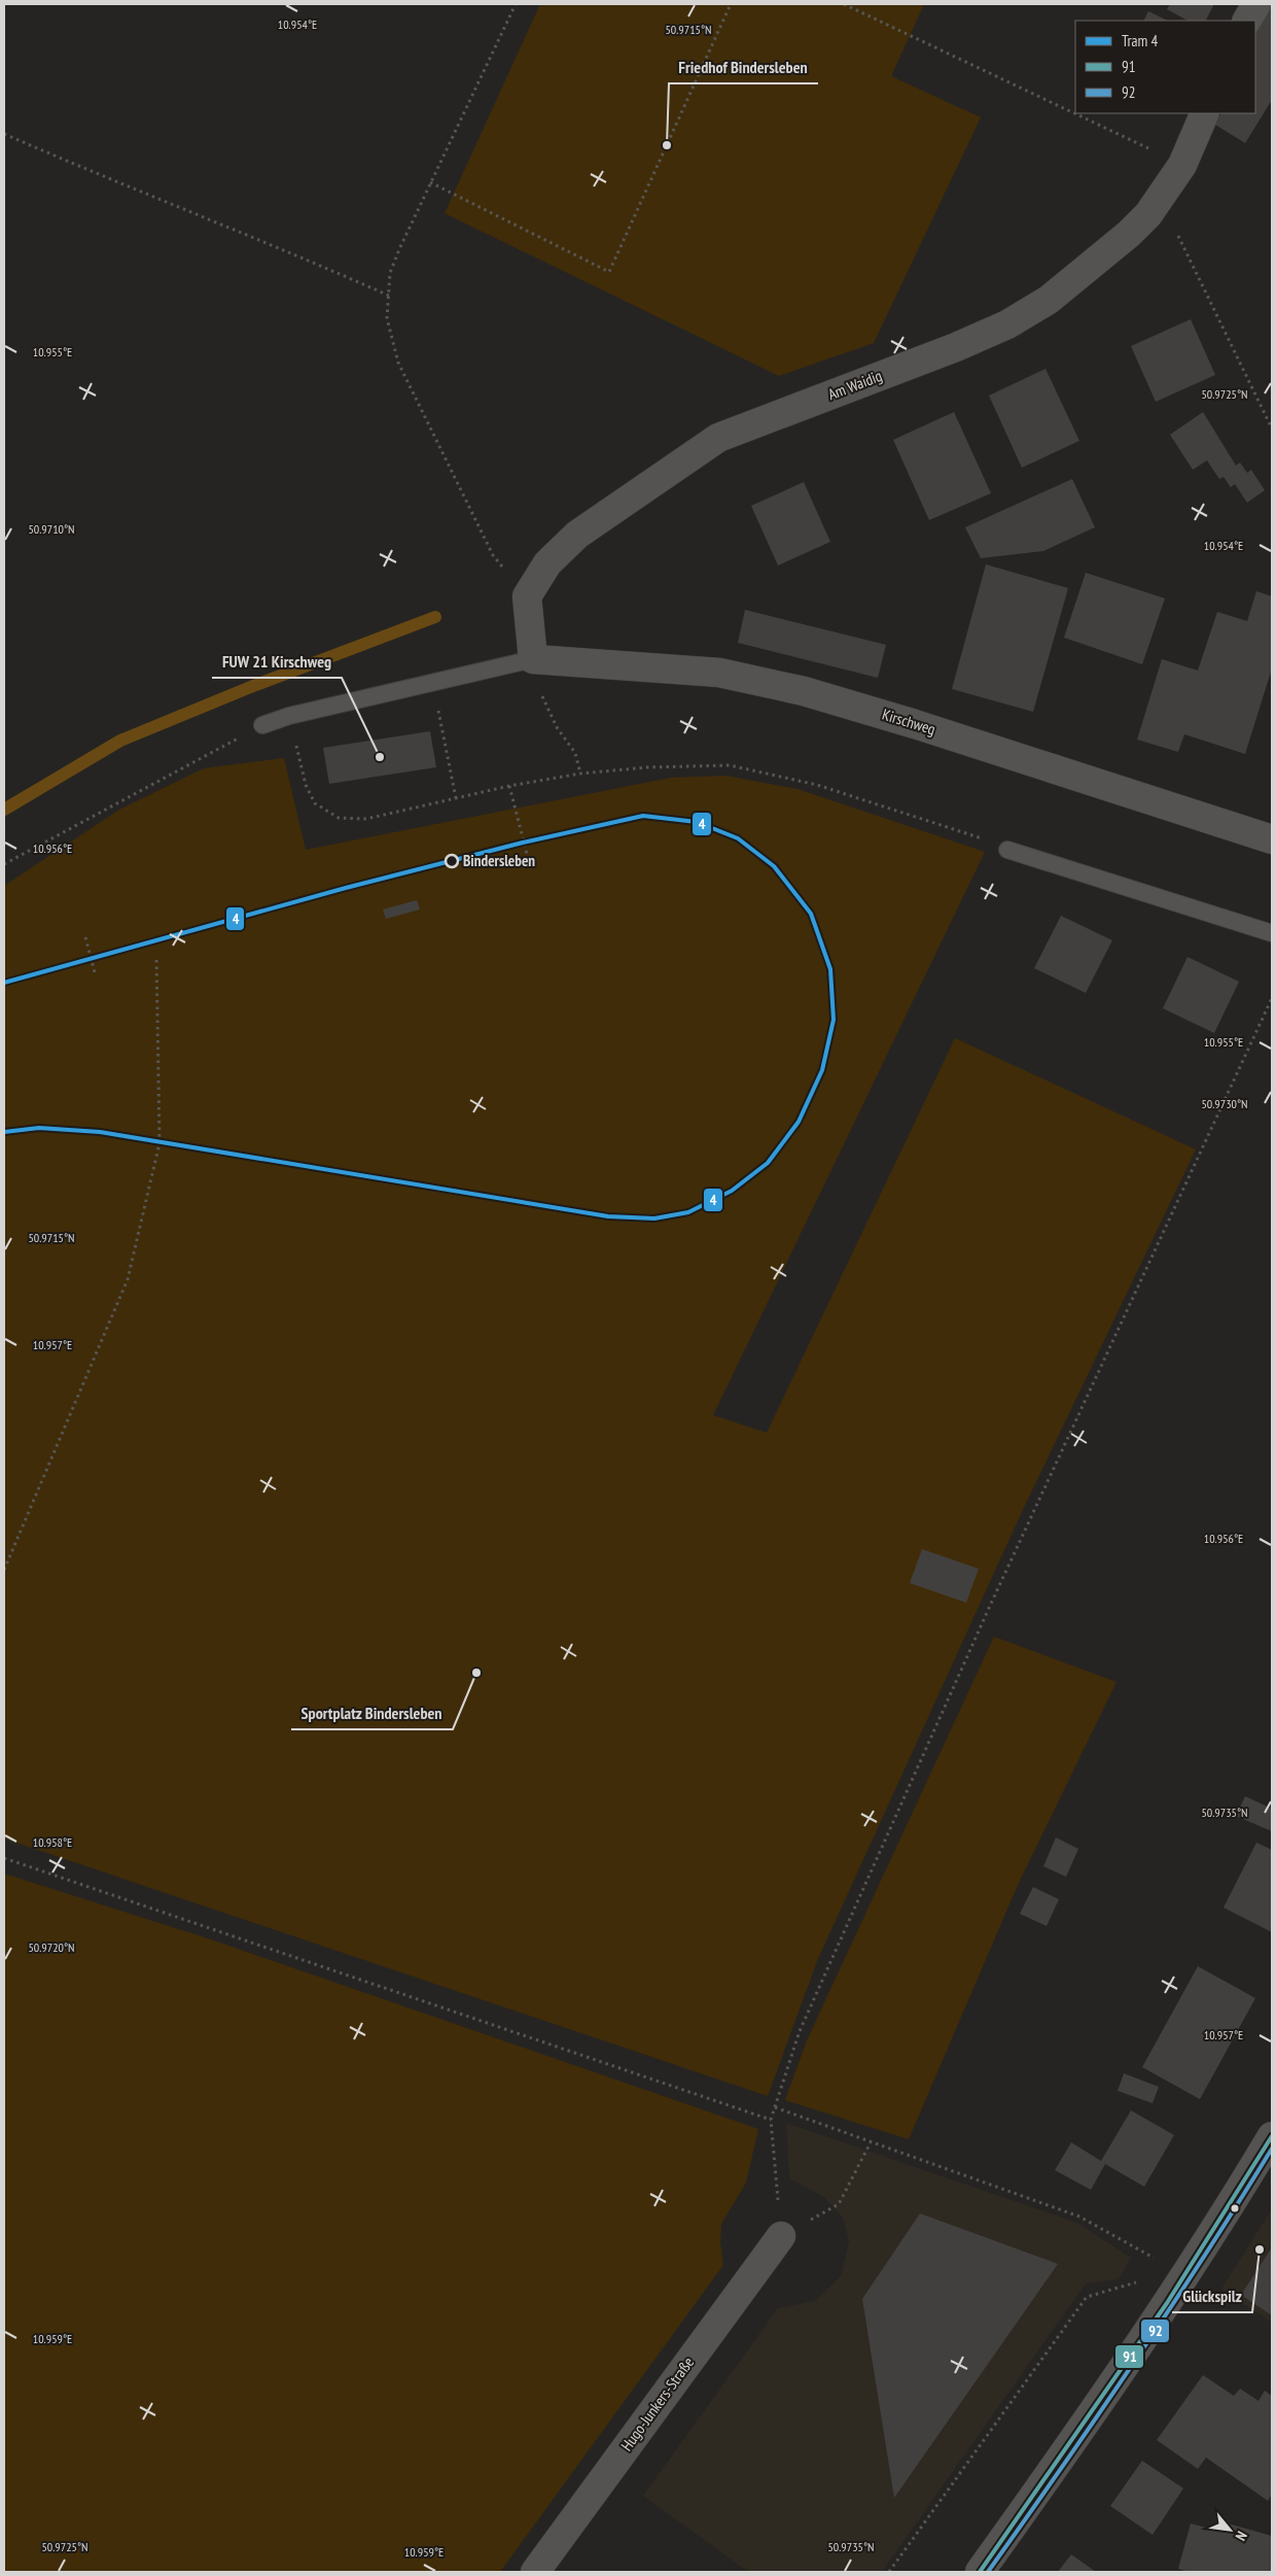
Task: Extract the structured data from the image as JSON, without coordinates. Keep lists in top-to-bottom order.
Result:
{
  "streets": {
    "street": ["Am Waidig", "Kirschweg", "Hugo-Junkers-Straße"]
  },
  "places": [
    "Friedhof Bindersleben",
    "FUW 21 Kirschweg",
    "Bindersleben",
    "Sportplatz Bindersleben",
    "Glückspilz"
  ],
  "lines": ["tram line 4", "transit line 91", "transit line 92"],
  "legend": ["Tram 4", "91", "92"],
  "north": "bottom right",
  "coordinates": [
    "10.954°E",
    "50.9715°N",
    "10.955°E",
    "50.9725°N",
    "50.9710°N",
    "10.956°E",
    "50.9730°N",
    "10.957°E",
    "50.9735°N",
    "10.958°E",
    "50.9720°N",
    "10.959°E"
  ]
}
